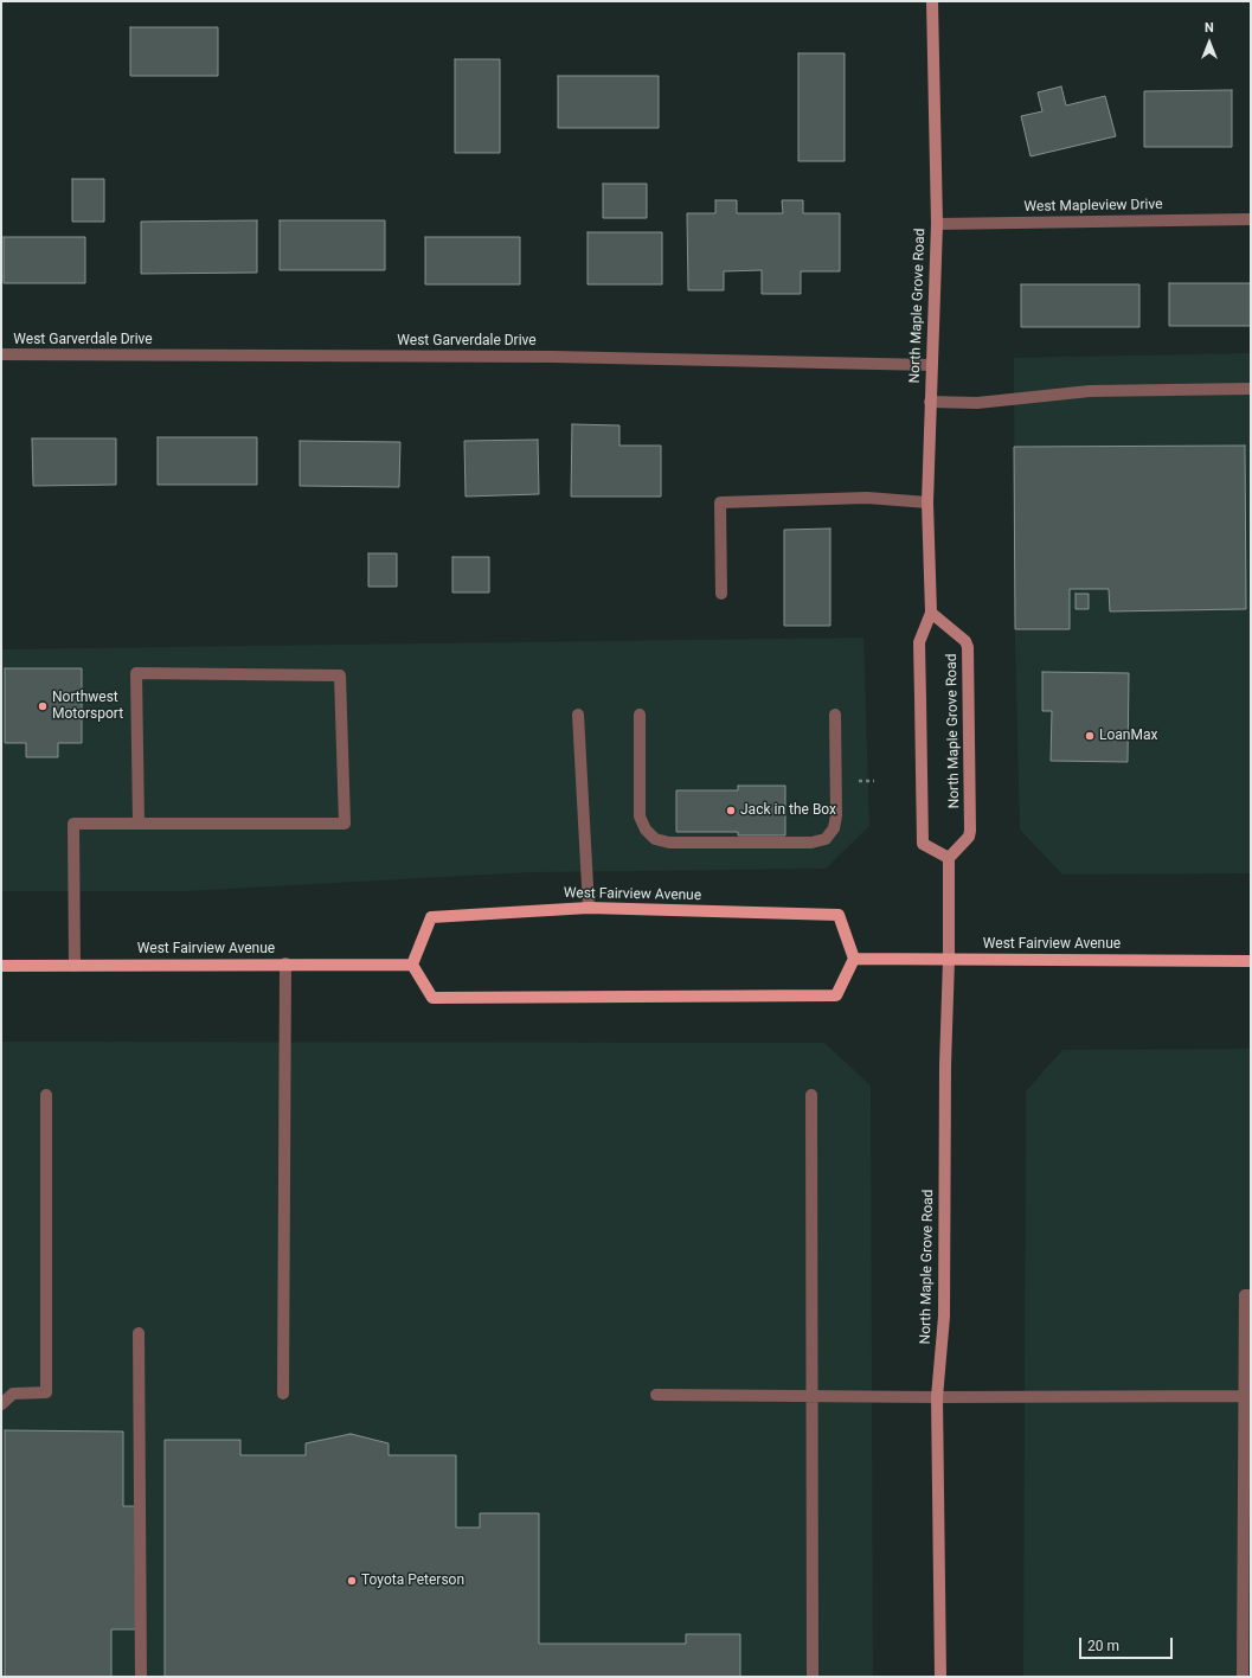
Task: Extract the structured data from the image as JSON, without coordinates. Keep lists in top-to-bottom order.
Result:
{
  "streets": {
    "main road": ["North Maple Grove Road", "West Fairview Avenue"],
    "street": ["West Mapleview Drive", "West Garverdale Drive"]
  },
  "crossings": [
    ["West Mapleview Drive", "North Maple Grove Road"],
    ["North Maple Grove Road", "West Garverdale Drive"],
    ["North Maple Grove Road", "West Fairview Avenue"]
  ],
  "places": [
    "Northwest Motorsport",
    "LoanMax",
    "Jack in the Box",
    "Toyota Peterson"
  ],
  "scale_bar": "20 m",
  "north": "top"
}
